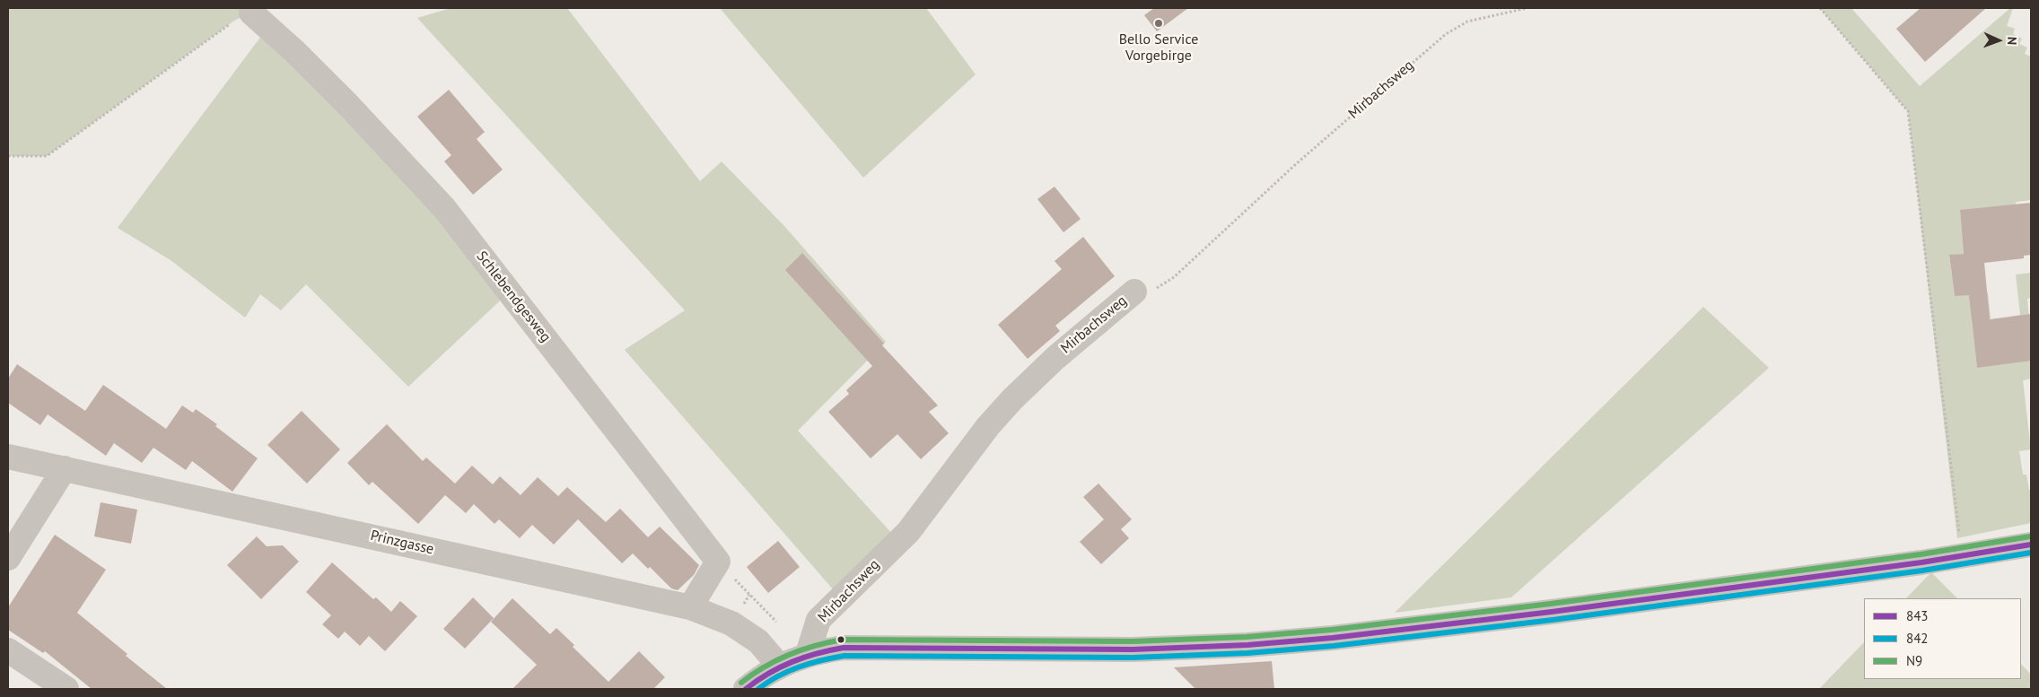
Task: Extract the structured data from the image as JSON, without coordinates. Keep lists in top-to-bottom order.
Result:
{
  "streets": {
    "street": ["Mirbachsweg", "Schlebendgesweg", "Prinzgasse"]
  },
  "places": ["Bello Service Vorgebirge"],
  "lines": ["transit line N9", "transit line 843", "transit line 842"],
  "legend": ["843", "842", "N9"],
  "north": "right"
}
